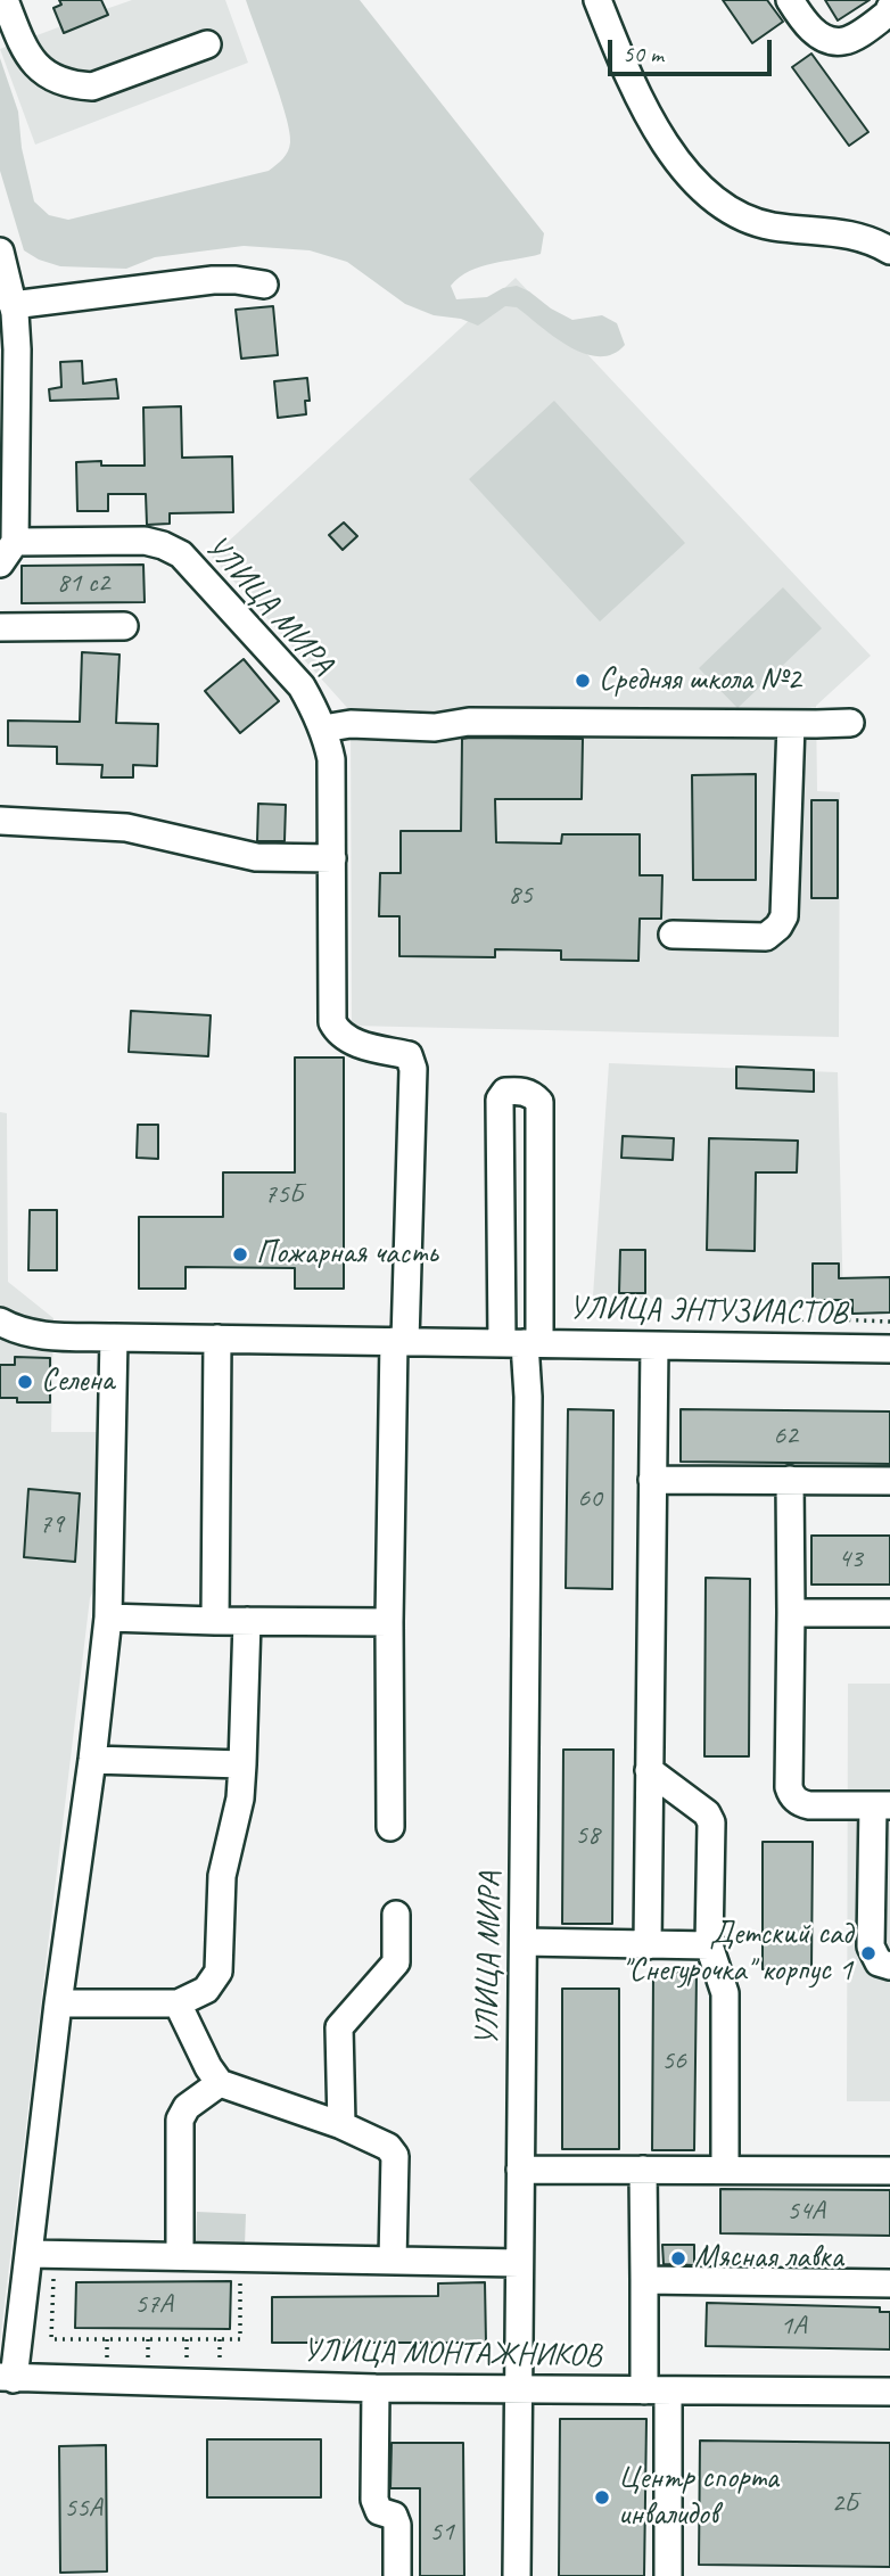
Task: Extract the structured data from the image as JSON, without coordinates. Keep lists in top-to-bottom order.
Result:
{
  "streets": {
    "street": ["УЛИЦА МИРА", "УЛИЦА ЭНТУЗИАСТОВ", "УЛИЦА МОНТАЖНИКОВ"]
  },
  "crossings": [
    ["УЛИЦА МИРА", "УЛИЦА ЭНТУЗИАСТОВ"],
    ["УЛИЦА МИРА", "УЛИЦА МОНТАЖНИКОВ"]
  ],
  "places": [
    "Средняя школа №2",
    "Пожарная часть",
    "Селена",
    "Детский сад \"Снегурочка\" корпус 1",
    "Мясная лавка",
    "Центр спорта инвалидов"
  ],
  "house_numbers": [
    "81 с2",
    "85",
    "75Б",
    "62",
    "60",
    "79",
    "43",
    "58",
    "56",
    "54А",
    "57А",
    "1А",
    "2Б",
    "55А",
    "51"
  ],
  "scale_bar": "50 m"
}
